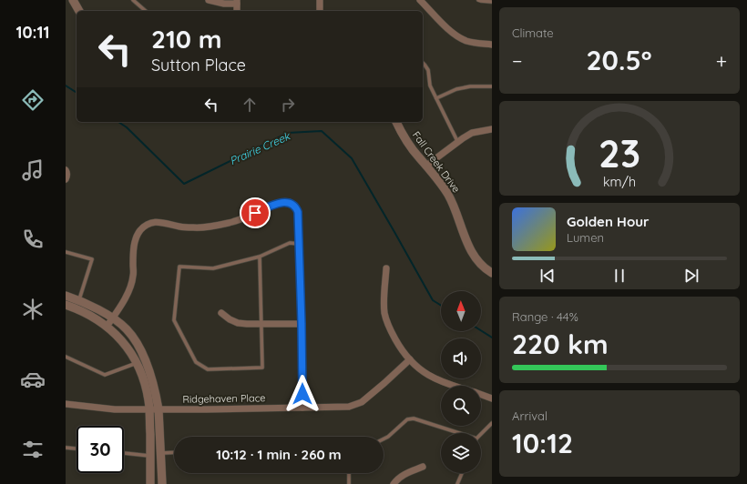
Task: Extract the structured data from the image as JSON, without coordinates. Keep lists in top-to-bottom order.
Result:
{
  "streets": {
    "street": ["Fall Creek Drive", "Ridgehaven Place"]
  },
  "water": ["Prairie Creek"],
  "north": "top",
  "page": {
    "tabs": "10:11",
    "tile": [
      "Climate",
      ["Range · 44%", "220 km"],
      ["Arrival", "10:12"]
    ],
    "turn": ["210 m", "Sutton Place"],
    "heat": ["−", "20.5°", "+"],
    "song": ["Golden Hour", "Lumen"],
    "limit": "30",
    "trip": "10:12 · 1 min · 260 m",
    "gauge": ["23", "km/h"]
  }
}
